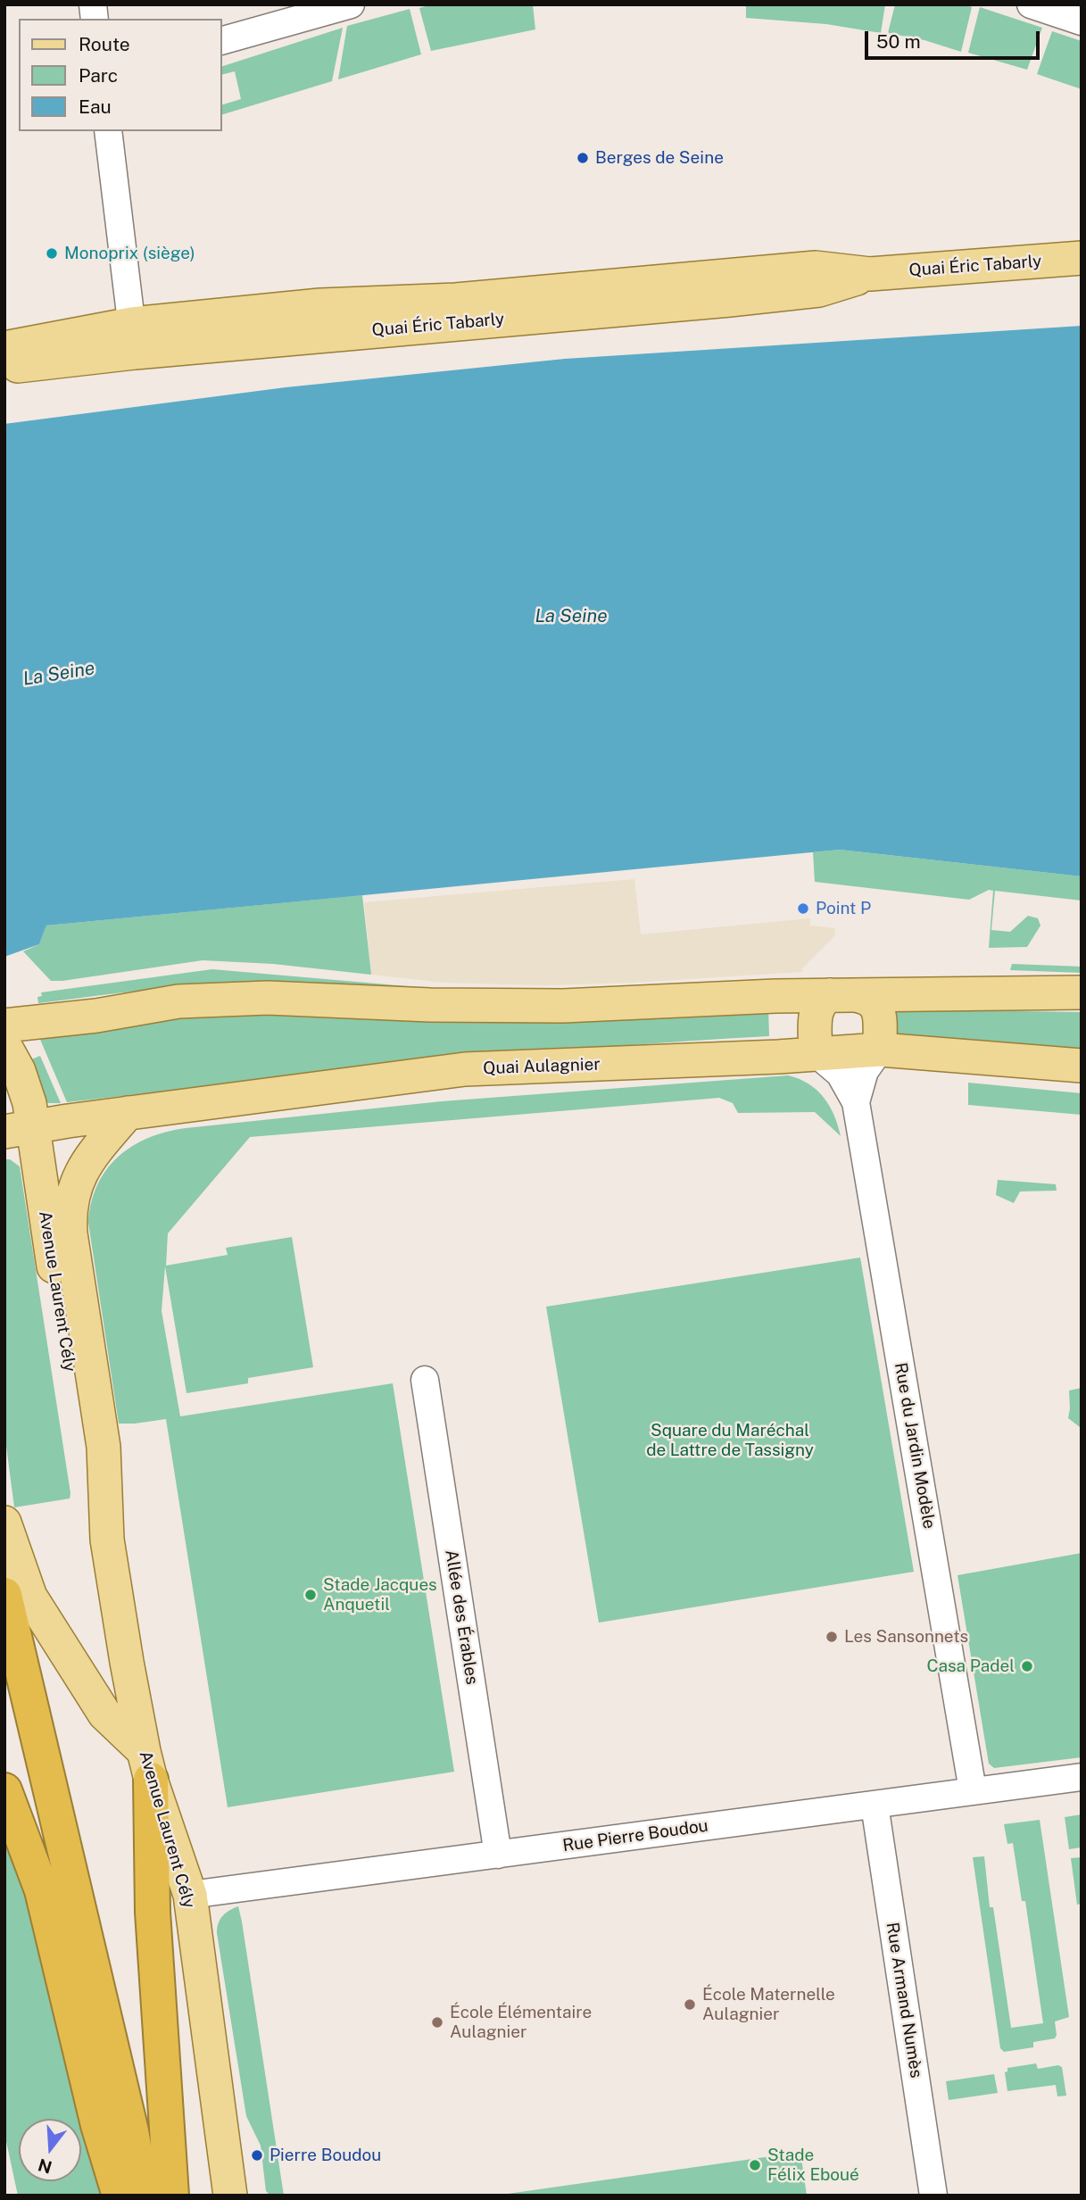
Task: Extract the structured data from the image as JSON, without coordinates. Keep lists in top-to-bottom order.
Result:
{
  "streets": {
    "main road": ["Quai Éric Tabarly", "Quai Aulagnier", "Avenue Laurent Cély"],
    "street": [
      "Rue du Jardin Modèle",
      "Allée des Érables",
      "Rue Pierre Boudou",
      "Rue Armand Numès"
    ]
  },
  "crossings": [
    ["Quai Aulagnier", "Avenue Laurent Cély"],
    ["Quai Aulagnier", "Rue du Jardin Modèle"],
    ["Avenue Laurent Cély", "Rue Pierre Boudou"],
    ["Rue du Jardin Modèle", "Rue Pierre Boudou"],
    ["Allée des Érables", "Rue Pierre Boudou"],
    ["Rue Pierre Boudou", "Rue Armand Numès"]
  ],
  "water": ["La Seine"],
  "parks": ["Square du Maréchal de Lattre de Tassigny"],
  "places": [
    "Berges de Seine",
    "Monoprix (siège)",
    "Point P",
    "Stade Jacques Anquetil",
    "Les Sansonnets",
    "Casa Padel",
    "École Maternelle Aulagnier",
    "École Élémentaire Aulagnier",
    "Pierre Boudou",
    "Stade Félix Eboué"
  ],
  "legend": ["Route", "Parc", "Eau"],
  "scale_bar": "50 m",
  "north": "bottom"
}
